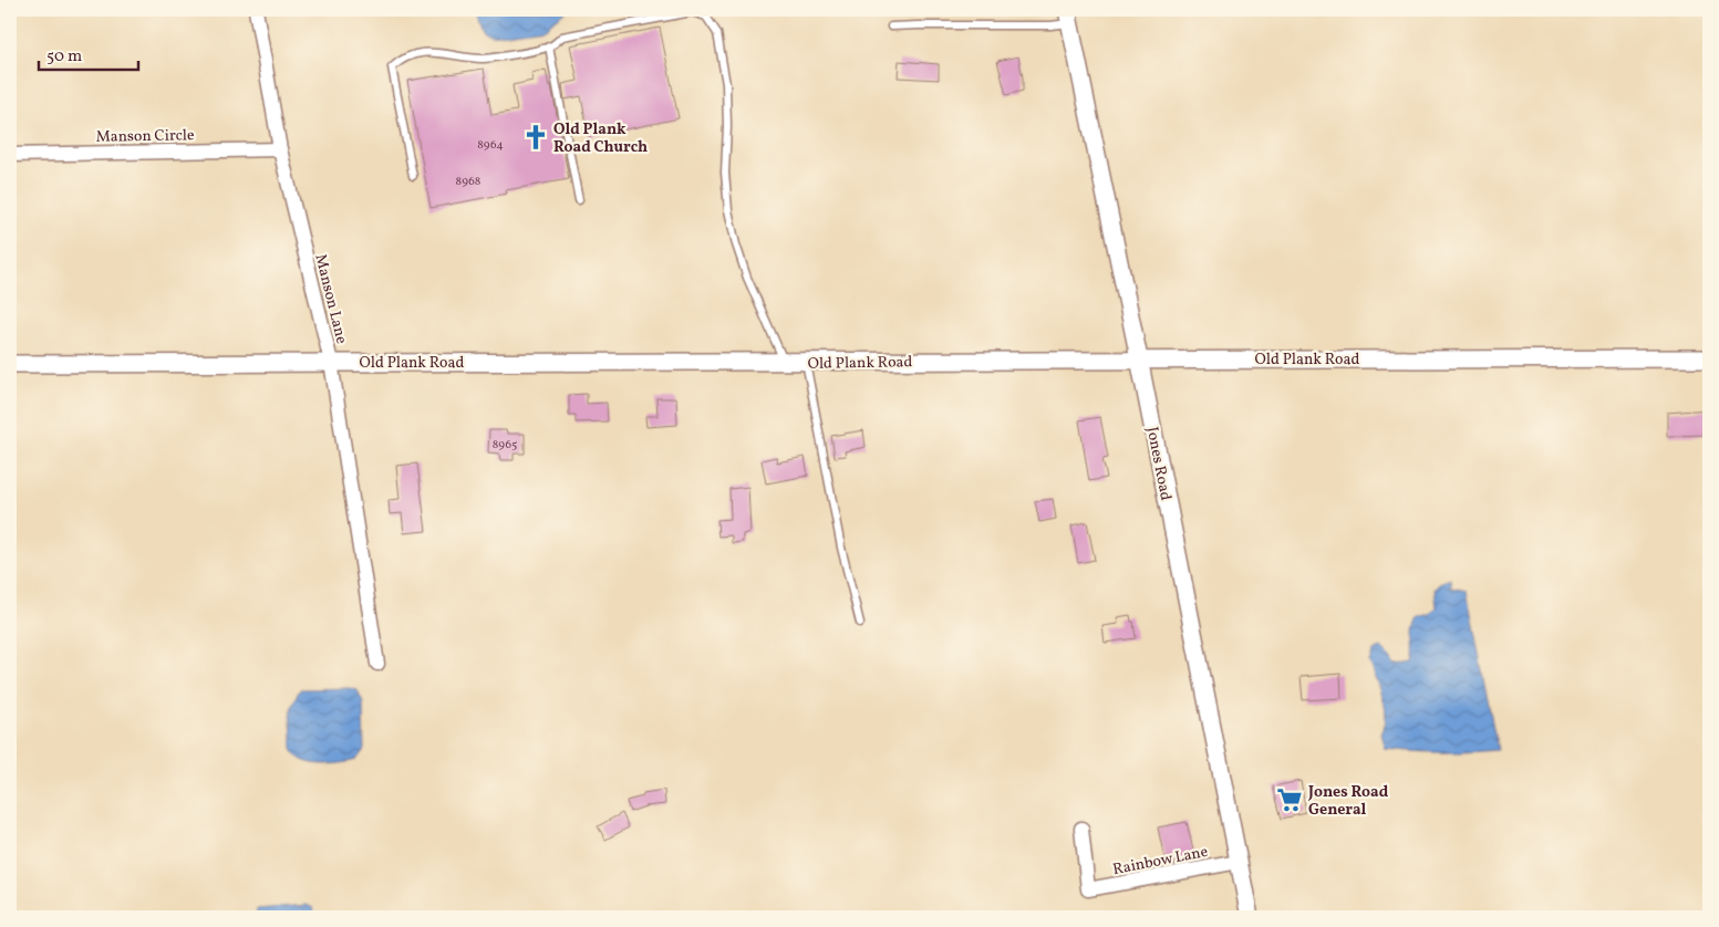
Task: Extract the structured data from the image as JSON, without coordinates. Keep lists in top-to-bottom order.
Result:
{
  "streets": {
    "street": [
      "Manson Circle",
      "Manson Lane",
      "Old Plank Road",
      "Jones Road",
      "Rainbow Lane"
    ]
  },
  "crossings": [
    ["Manson Circle", "Manson Lane"],
    ["Manson Lane", "Old Plank Road"],
    ["Old Plank Road", "Jones Road"],
    ["Jones Road", "Rainbow Lane"]
  ],
  "places": {
    "church": ["Old Plank Road Church"],
    "supermarket": ["Jones Road General"]
  },
  "house_numbers": ["8964", "8968", "8965"],
  "scale_bar": "50 m"
}
